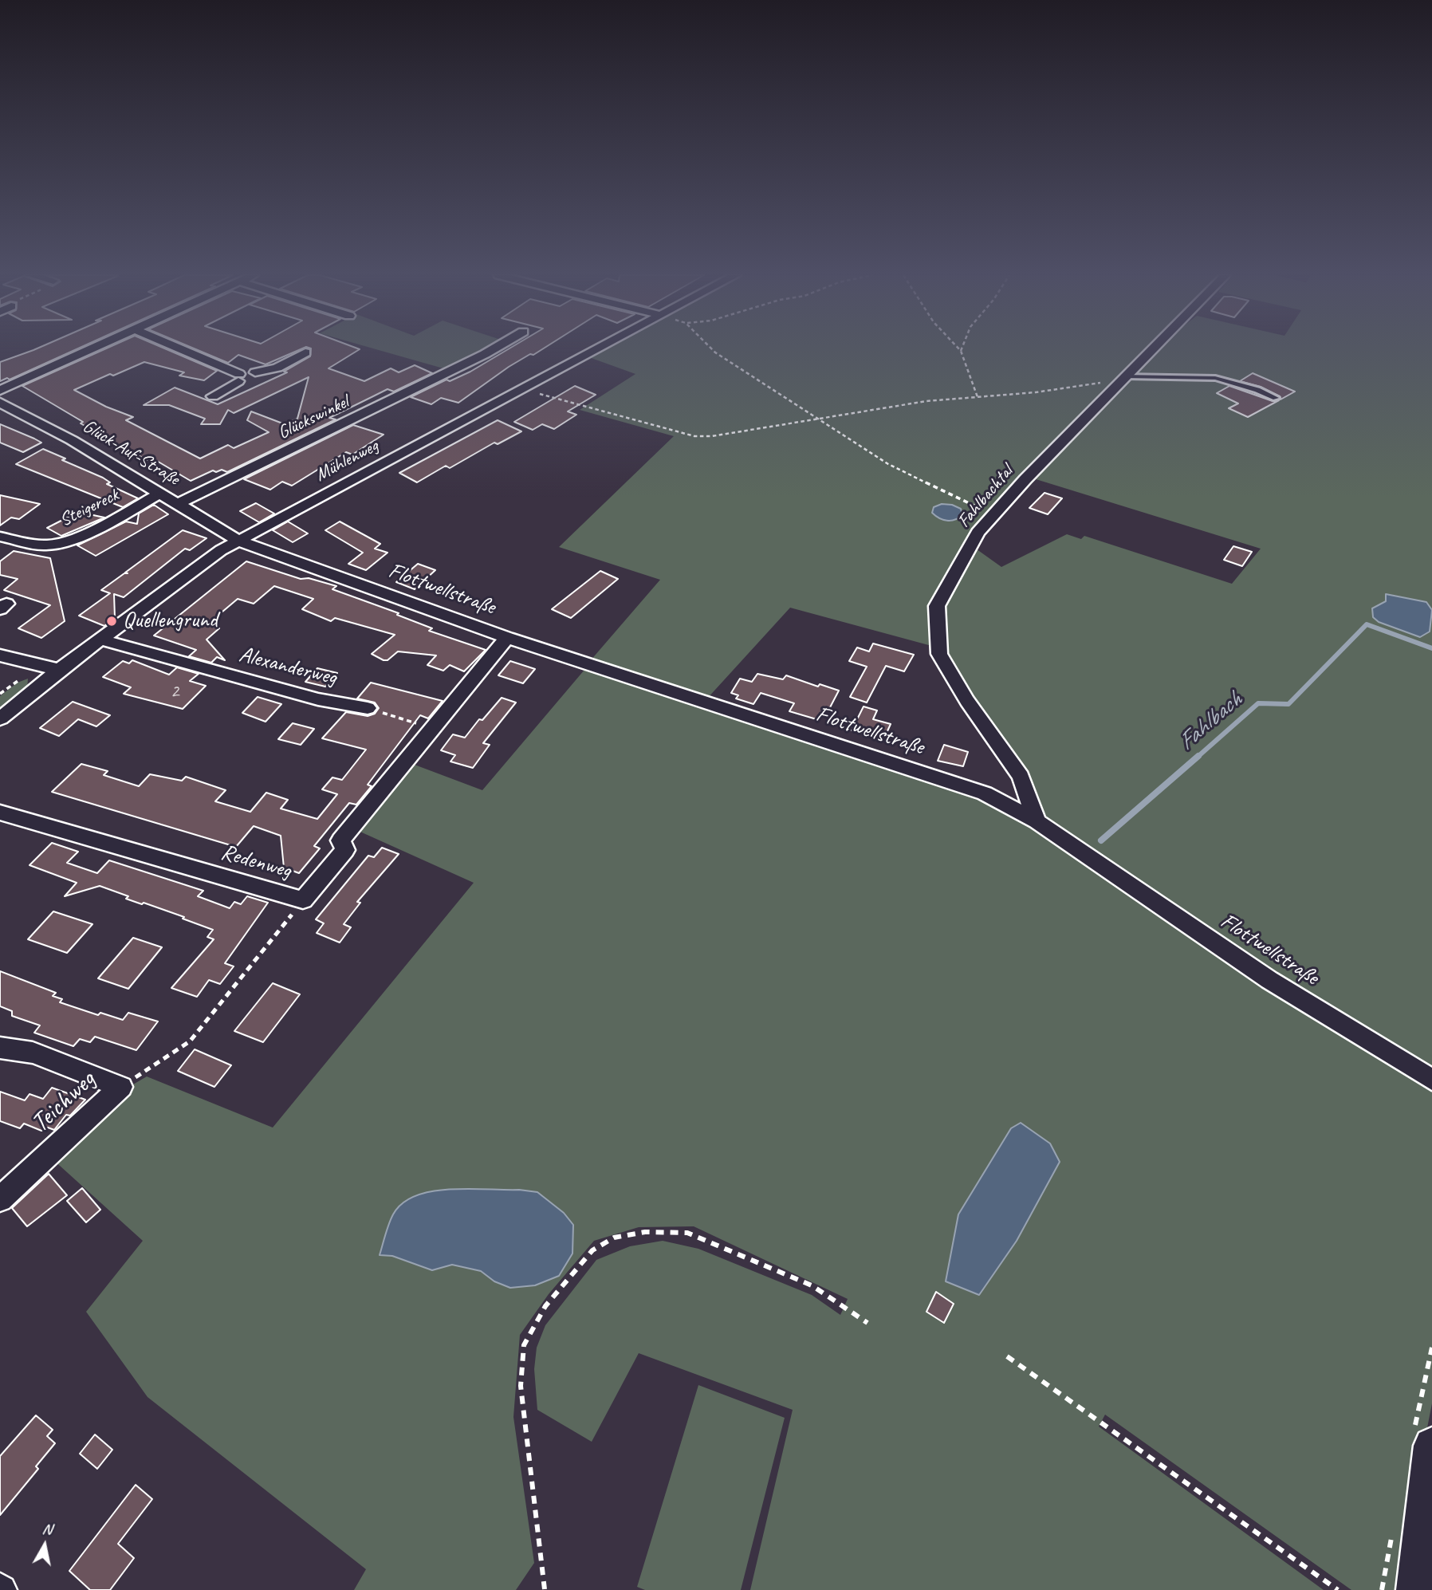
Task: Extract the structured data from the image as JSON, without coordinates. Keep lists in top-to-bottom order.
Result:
{
  "streets": {
    "street": [
      "Glückswinkel",
      "Glück-Auf-Straße",
      "Mühlenweg",
      "Fahlbachtal",
      "Steigereck",
      "Flottwellstraße",
      "Alexanderweg",
      "Redenweg",
      "Teichweg"
    ]
  },
  "crossings": [
    ["Glückswinkel", "Glück-Auf-Straße"],
    ["Glück-Auf-Straße", "Mühlenweg"],
    ["Glück-Auf-Straße", "Steigereck"],
    ["Glück-Auf-Straße", "Flottwellstraße"],
    ["Mühlenweg", "Flottwellstraße"],
    ["Mühlenweg", "Alexanderweg"],
    ["Fahlbachtal", "Flottwellstraße"],
    ["Flottwellstraße", "Redenweg"]
  ],
  "water": ["Fahlbach"],
  "places": ["Quellengrund"],
  "house_numbers": ["2"],
  "north": "top"
}
